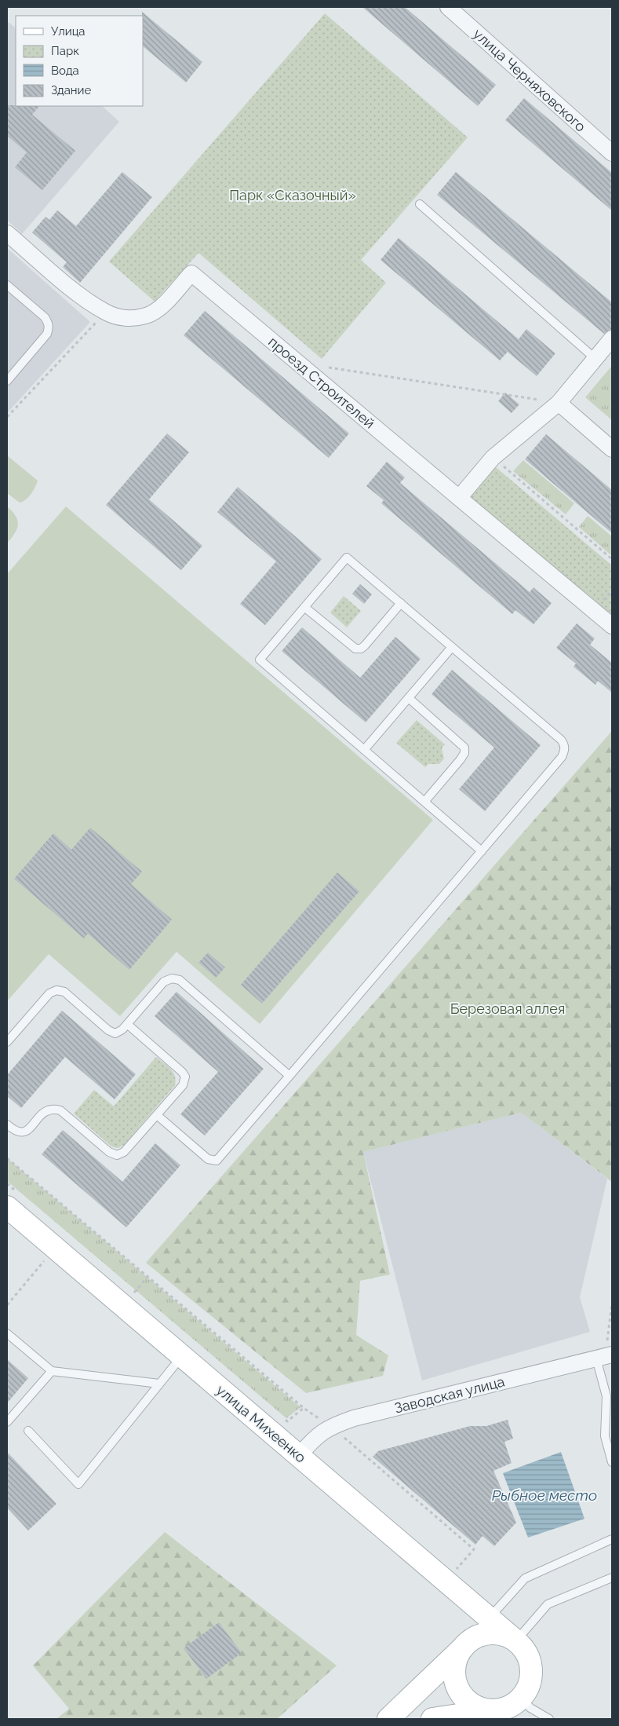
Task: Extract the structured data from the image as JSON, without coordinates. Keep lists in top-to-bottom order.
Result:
{
  "streets": {
    "street": [
      "улица Черняховского",
      "проезд Строителей",
      "Заводская улица",
      "улица Михеенко"
    ]
  },
  "crossings": [
    ["Заводская улица", "улица Михеенко"]
  ],
  "water": ["Рыбное место"],
  "parks": ["Парк «Сказочный»", "Березовая аллея"],
  "legend": [
    "Улица",
    "Парк",
    "Вода",
    "Здание"
  ]
}
